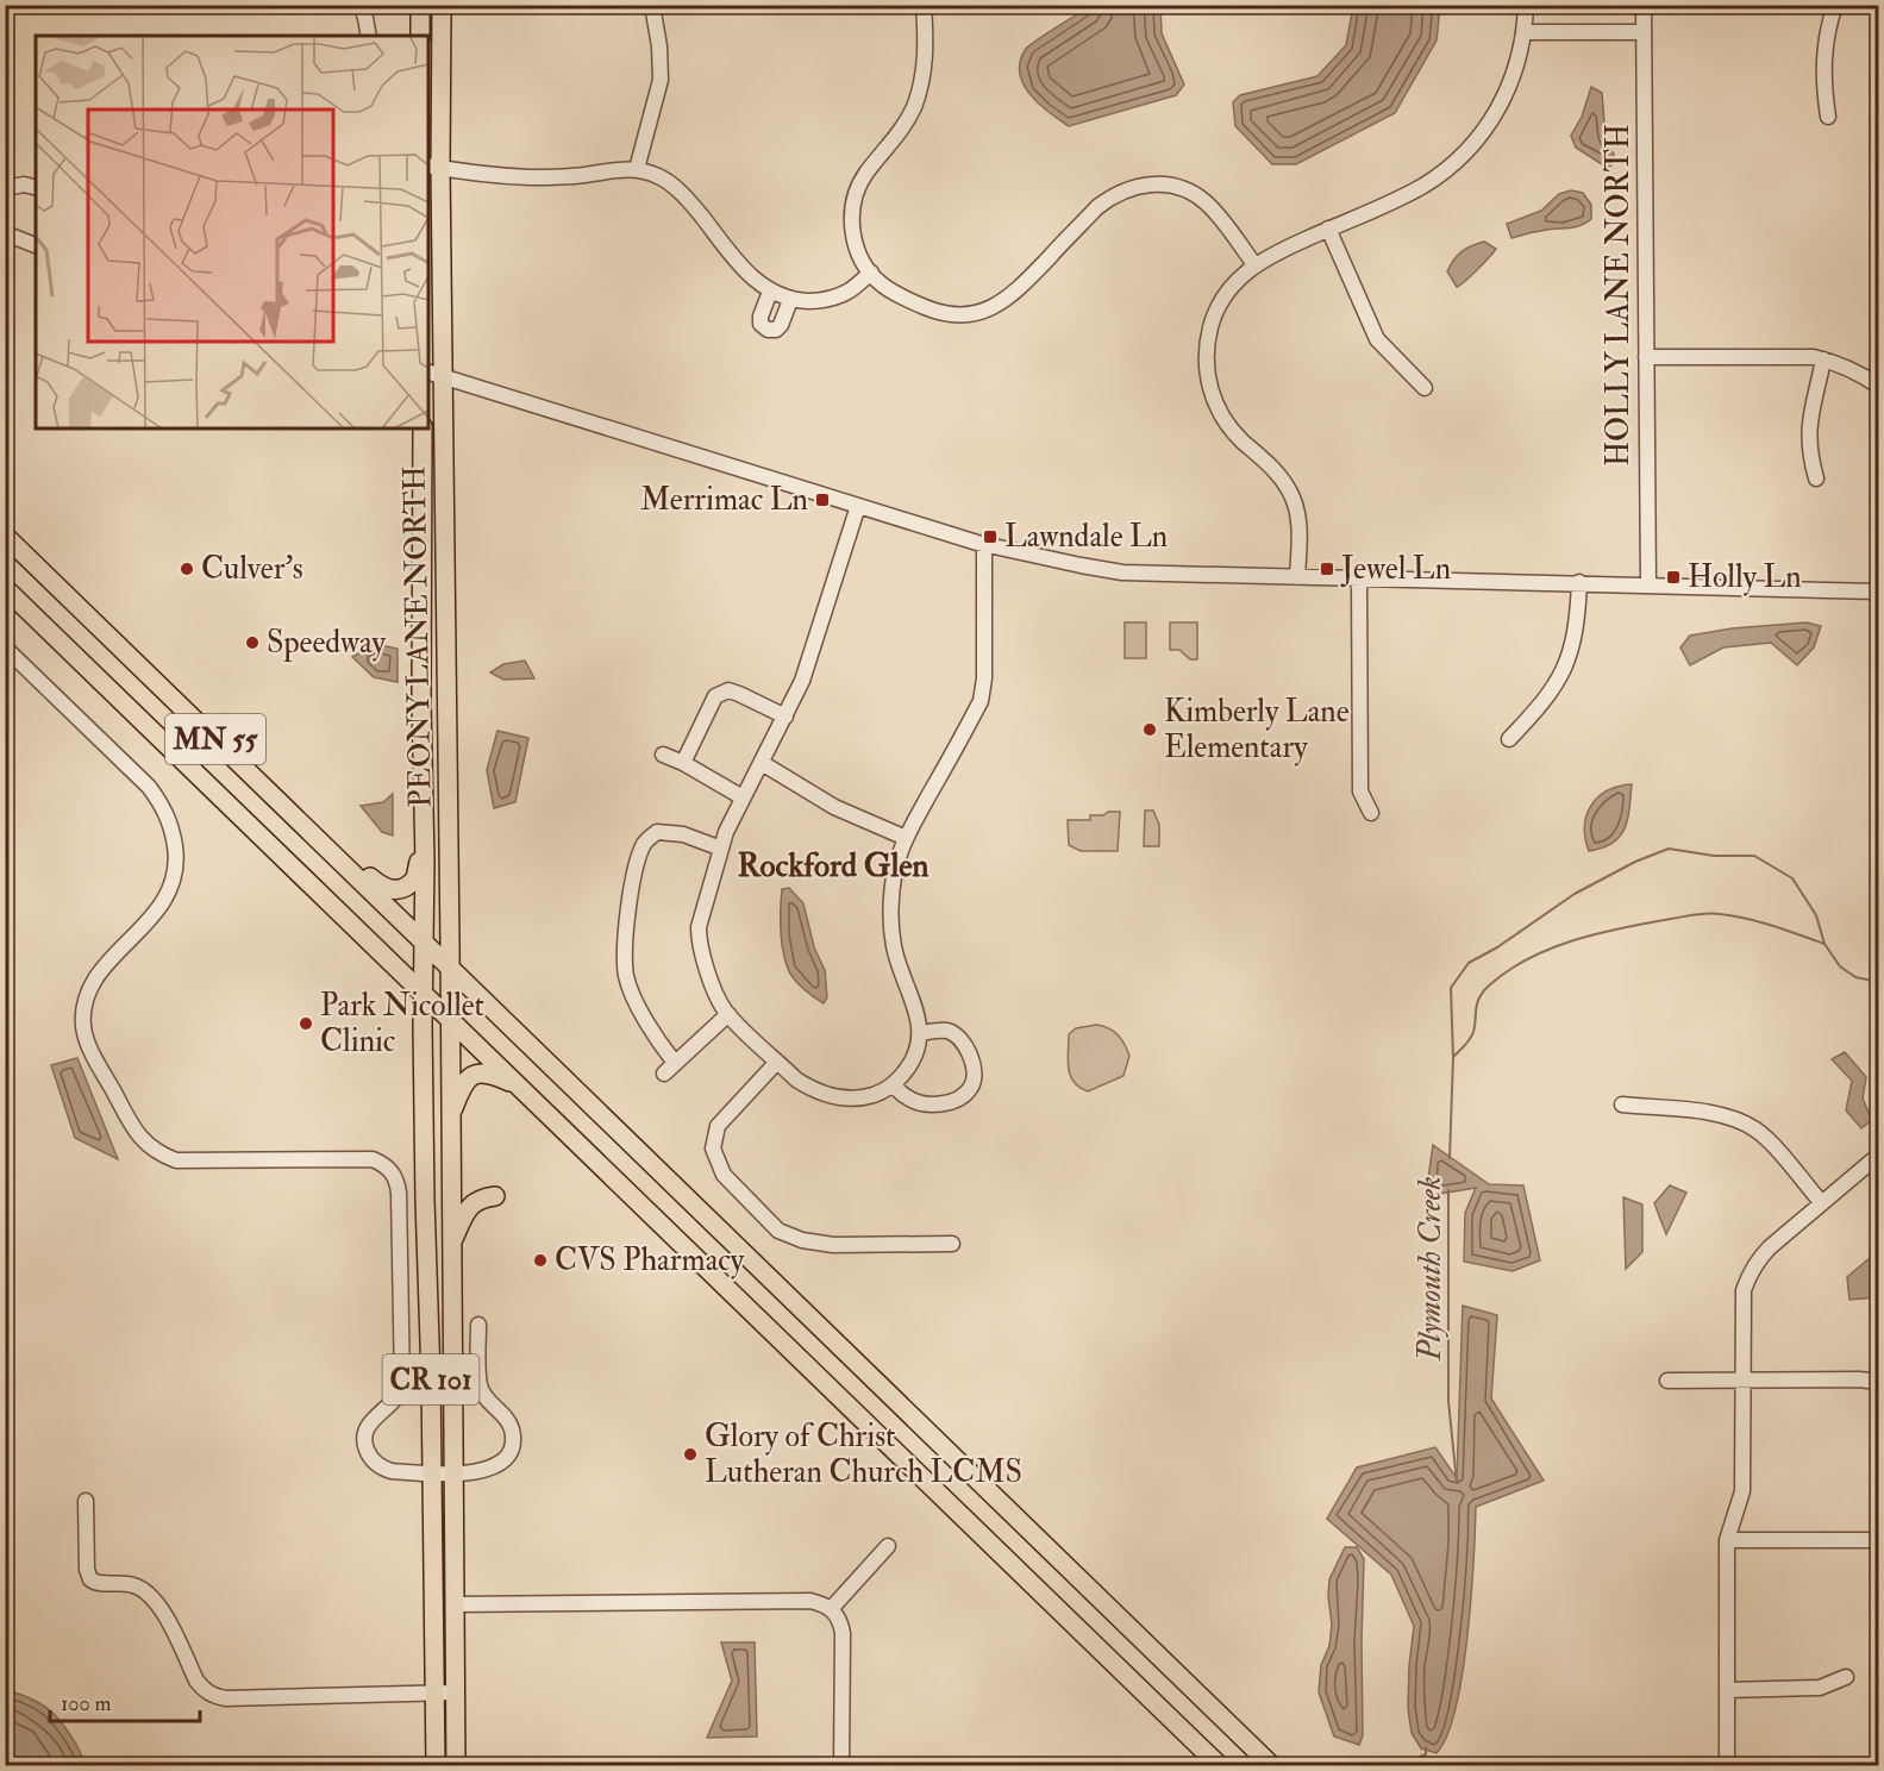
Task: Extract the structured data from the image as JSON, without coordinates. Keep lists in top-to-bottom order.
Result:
{
  "streets": {
    "main road": ["PEONY LANE NORTH", "MN 55", "CR 101"],
    "street": ["HOLLY LANE NORTH"]
  },
  "crossings": [
    ["PEONY LANE NORTH", "MN 55"],
    ["PEONY LANE NORTH", "CR 101"],
    ["MN 55", "CR 101"]
  ],
  "districts": ["Rockford Glen"],
  "water": ["Plymouth Creek"],
  "places": {
    "transit": [
      "Merrimac Ln",
      "Lawndale Ln",
      "Jewel Ln",
      "Holly Ln"
    ],
    "other": [
      "Culver's",
      "Speedway",
      "Kimberly Lane Elementary",
      "Park Nicollet Clinic",
      "CVS Pharmacy",
      "Glory of Christ Lutheran Church LCMS"
    ]
  },
  "scale_bar": "100 m"
}
